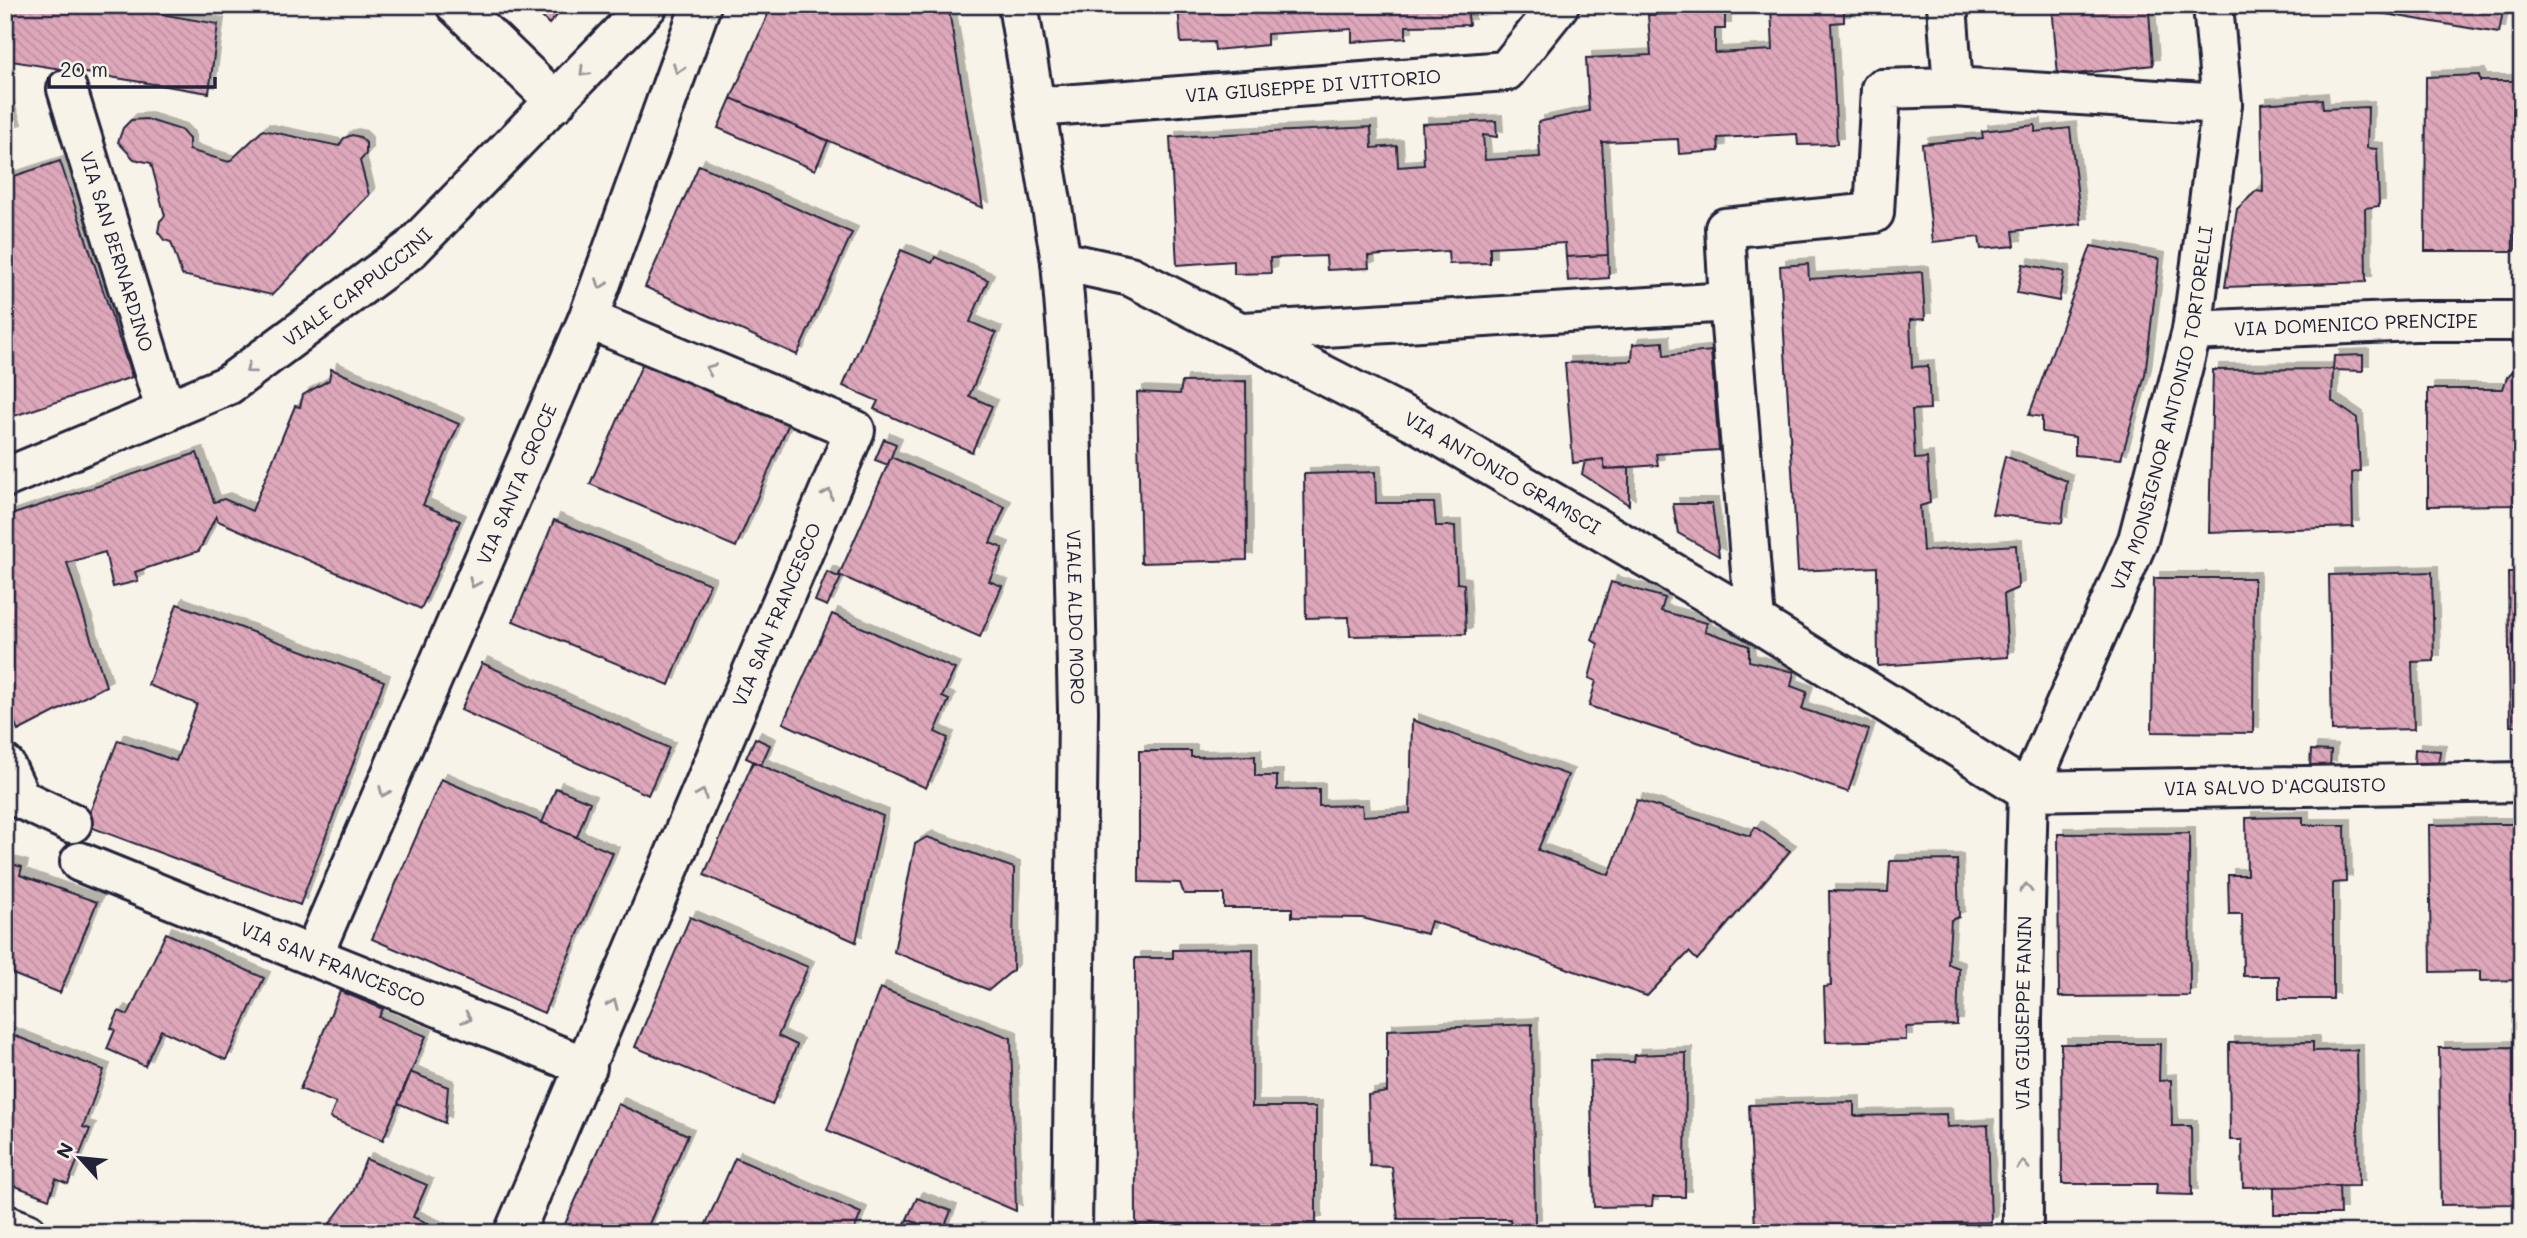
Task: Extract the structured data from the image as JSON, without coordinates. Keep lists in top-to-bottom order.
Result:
{
  "streets": {
    "street": [
      "VIA GIUSEPPE DI VITTORIO",
      "VIA SAN BERNARDINO",
      "VIALE CAPPUCCINI",
      "VIA DOMENICO PRENCIPE",
      "VIA MONSIGNOR ANTONIO TORTORELLI",
      "VIA ANTONIO GRAMSCI",
      "VIA SANTA CROCE",
      "VIA SAN FRANCESCO",
      "VIALE ALDO MORO",
      "VIA SALVO D'ACQUISTO",
      "VIA GIUSEPPE FANIN"
    ]
  },
  "crossings": [
    ["VIA GIUSEPPE DI VITTORIO", "VIALE ALDO MORO"],
    ["VIA SAN BERNARDINO", "VIALE CAPPUCCINI"],
    ["VIA DOMENICO PRENCIPE", "VIA MONSIGNOR ANTONIO TORTORELLI"],
    ["VIA MONSIGNOR ANTONIO TORTORELLI", "VIA ANTONIO GRAMSCI"],
    ["VIA MONSIGNOR ANTONIO TORTORELLI", "VIA SALVO D'ACQUISTO"],
    ["VIA MONSIGNOR ANTONIO TORTORELLI", "VIA GIUSEPPE FANIN"],
    ["VIA ANTONIO GRAMSCI", "VIALE ALDO MORO"],
    ["VIA ANTONIO GRAMSCI", "VIA SALVO D'ACQUISTO"],
    ["VIA ANTONIO GRAMSCI", "VIA GIUSEPPE FANIN"],
    ["VIA SANTA CROCE", "VIA SAN FRANCESCO"],
    ["VIA SALVO D'ACQUISTO", "VIA GIUSEPPE FANIN"]
  ],
  "one_way": ["VIALE CAPPUCCINI", "VIA SANTA CROCE", "VIA GIUSEPPE FANIN"],
  "scale_bar": "20 m",
  "north": "top left"
}
